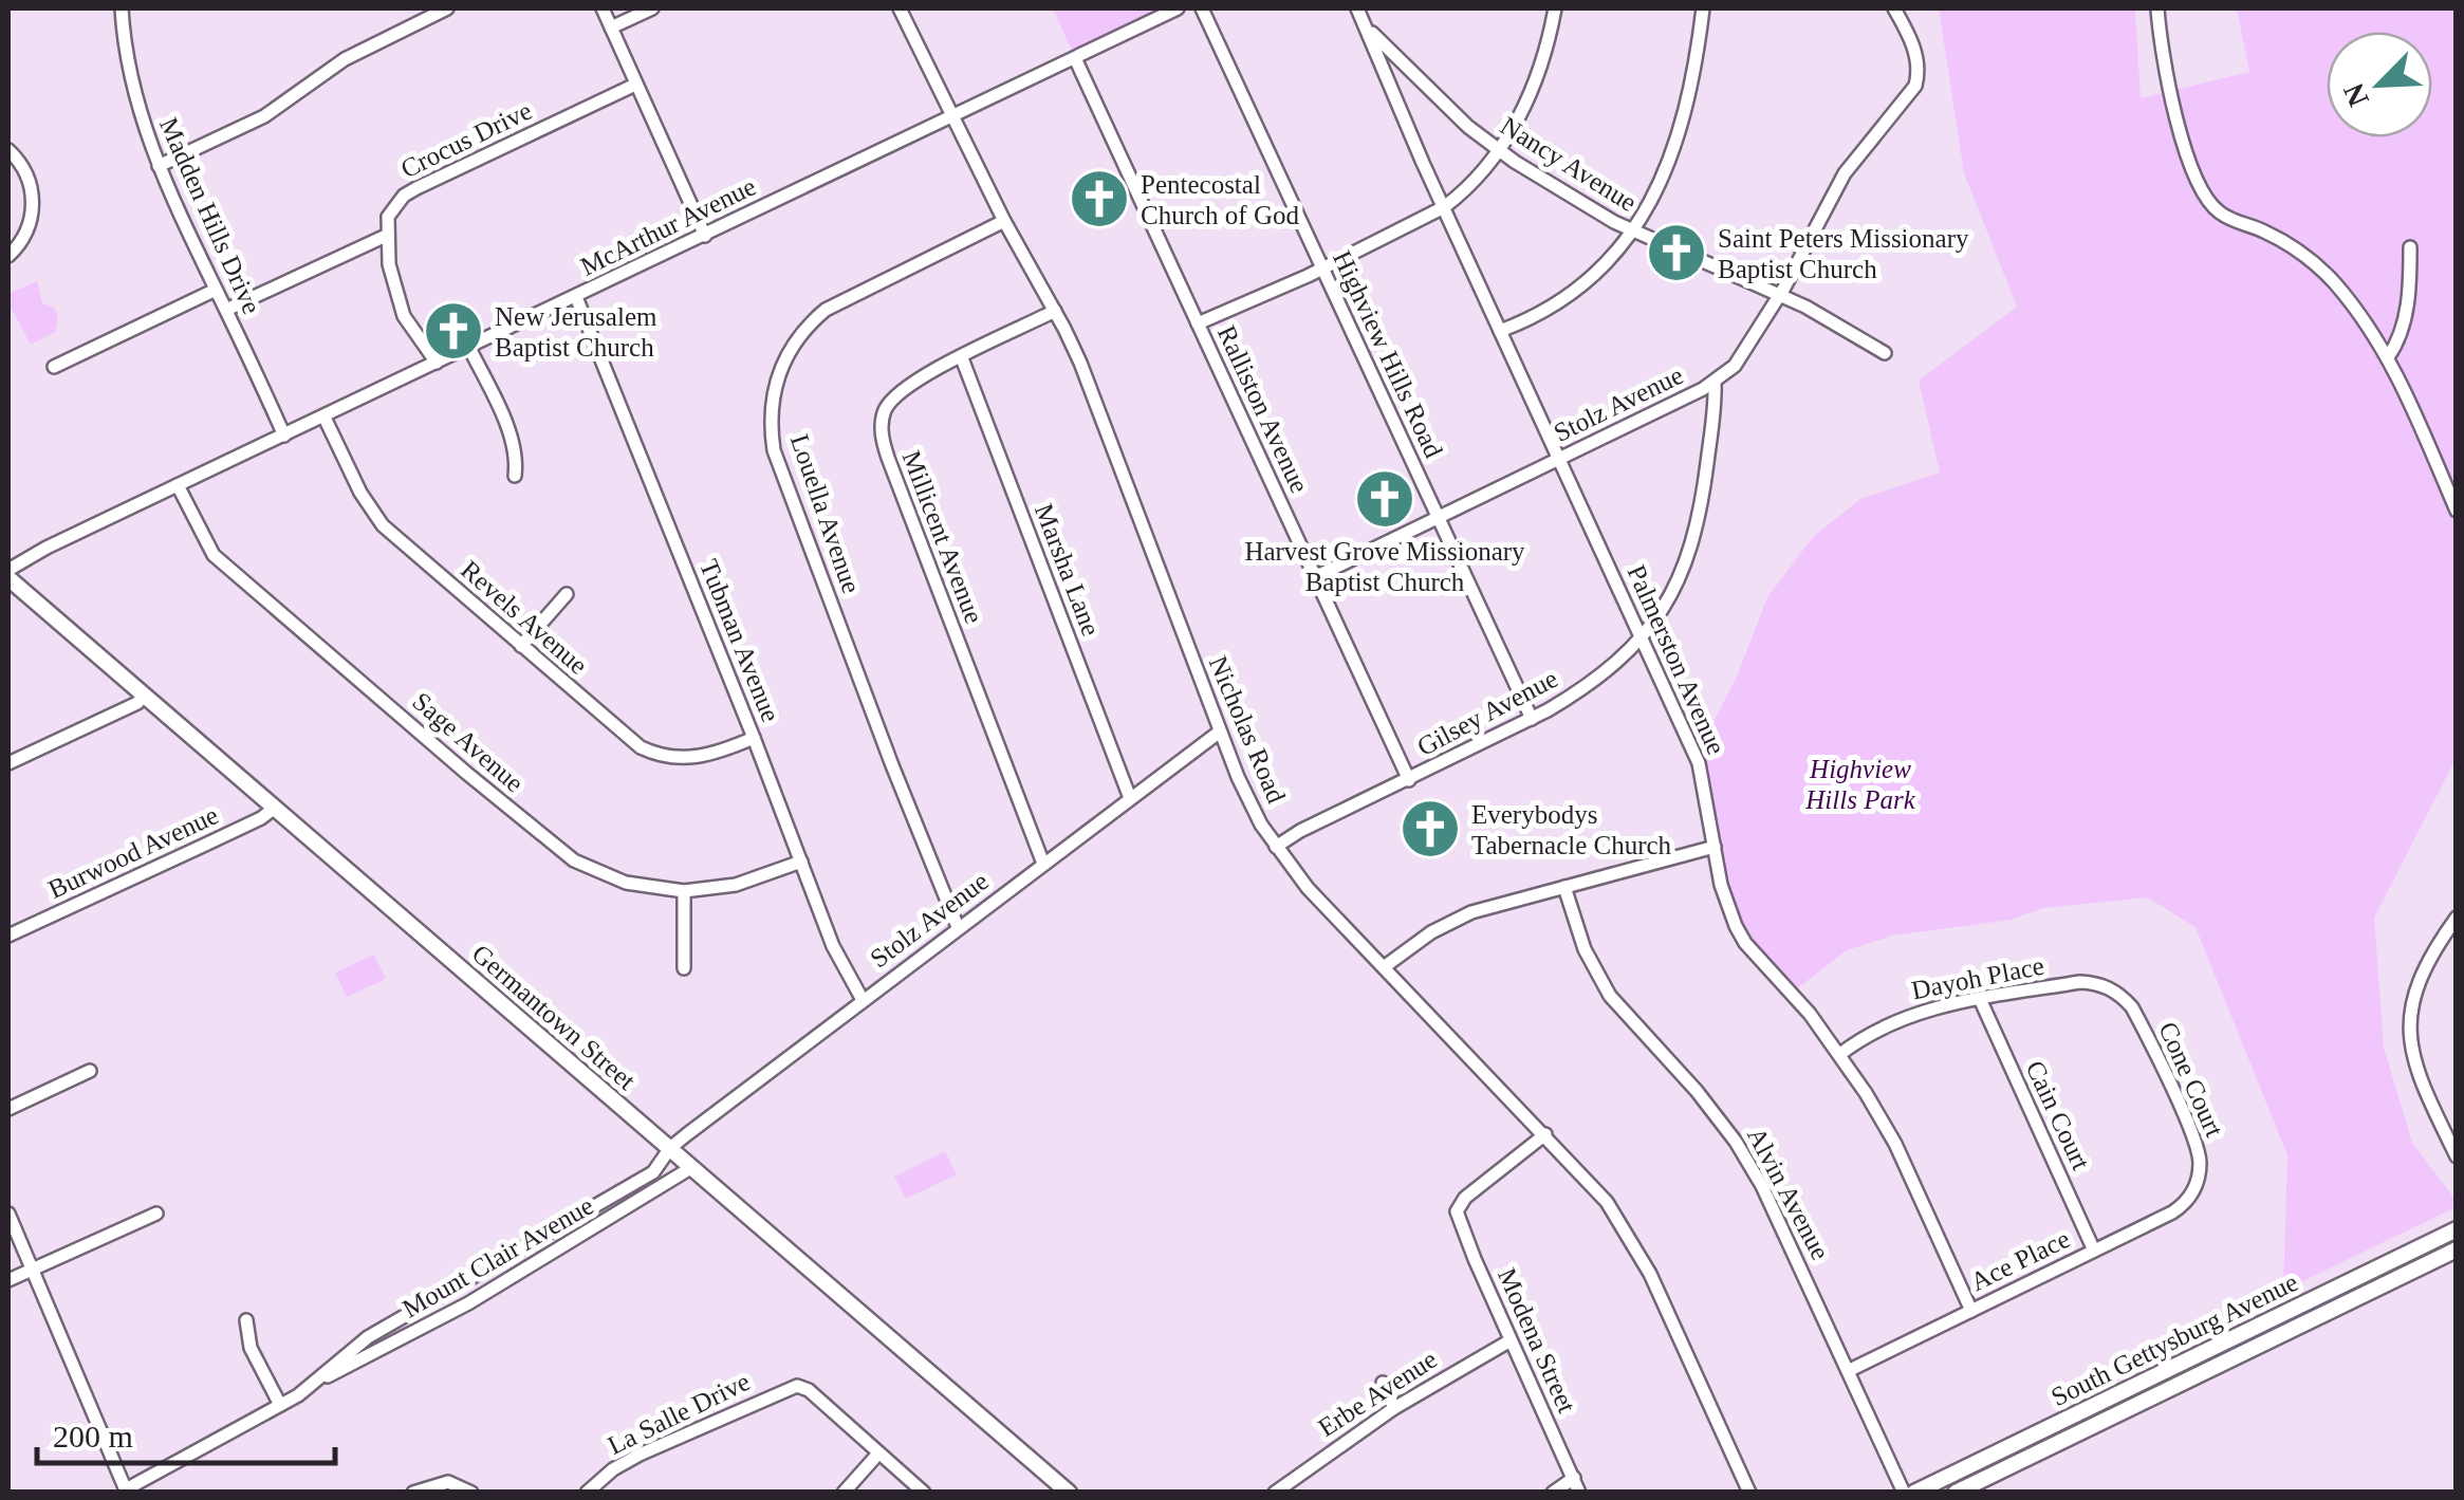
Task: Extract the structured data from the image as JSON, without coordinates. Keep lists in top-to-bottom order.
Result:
{
  "streets": {
    "main road": ["Germantown Street", "South Gettysburg Avenue"],
    "street": [
      "Crocus Drive",
      "Nancy Avenue",
      "Madden Hills Drive",
      "McArthur Avenue",
      "Highview Hills Road",
      "Stolz Avenue",
      "Ralliston Avenue",
      "Louella Avenue",
      "Millicent Avenue",
      "Marsha Lane",
      "Revels Avenue",
      "Tubman Avenue",
      "Palmerston Avenue",
      "Gilsey Avenue",
      "Nicholas Road",
      "Sage Avenue",
      "Burwood Avenue",
      "Dayoh Place",
      "Cone Court",
      "Cain Court",
      "Alvin Avenue",
      "Mount Clair Avenue",
      "Ace Place",
      "Modena Street",
      "Erbe Avenue",
      "La Salle Drive"
    ]
  },
  "crossings": [
    ["Nancy Avenue", "Palmerston Avenue"],
    ["Madden Hills Drive", "McArthur Avenue"],
    ["McArthur Avenue", "Ralliston Avenue"],
    ["McArthur Avenue", "Revels Avenue"],
    ["McArthur Avenue", "Tubman Avenue"],
    ["McArthur Avenue", "Nicholas Road"],
    ["McArthur Avenue", "Sage Avenue"],
    ["Highview Hills Road", "Stolz Avenue"],
    ["Highview Hills Road", "Gilsey Avenue"],
    ["Stolz Avenue", "Ralliston Avenue"],
    ["Stolz Avenue", "Louella Avenue"],
    ["Stolz Avenue", "Millicent Avenue"],
    ["Stolz Avenue", "Marsha Lane"],
    ["Stolz Avenue", "Tubman Avenue"],
    ["Stolz Avenue", "Palmerston Avenue"],
    ["Stolz Avenue", "Gilsey Avenue"],
    ["Stolz Avenue", "Nicholas Road"],
    ["Stolz Avenue", "Germantown Street"],
    ["Stolz Avenue", "Mount Clair Avenue"],
    ["Ralliston Avenue", "Gilsey Avenue"],
    ["Louella Avenue", "Nicholas Road"],
    ["Millicent Avenue", "Marsha Lane"],
    ["Millicent Avenue", "Nicholas Road"],
    ["Revels Avenue", "Tubman Avenue"],
    ["Tubman Avenue", "Sage Avenue"],
    ["Palmerston Avenue", "Gilsey Avenue"],
    ["Palmerston Avenue", "Dayoh Place"],
    ["Palmerston Avenue", "Ace Place"],
    ["Gilsey Avenue", "Nicholas Road"],
    ["Nicholas Road", "Modena Street"],
    ["Burwood Avenue", "Germantown Street"],
    ["Dayoh Place", "Cone Court"],
    ["Dayoh Place", "Cain Court"],
    ["Germantown Street", "Mount Clair Avenue"],
    ["Cone Court", "Ace Place"],
    ["Cain Court", "Ace Place"],
    ["Alvin Avenue", "Ace Place"],
    ["Modena Street", "Erbe Avenue"]
  ],
  "parks": ["Highview Hills Park"],
  "places": {
    "church": [
      "Pentecostal Church of God",
      "Saint Peters Missionary Baptist Church",
      "New Jerusalem Baptist Church",
      "Harvest Grove Missionary Baptist Church",
      "Everybodys Tabernacle Church"
    ]
  },
  "scale_bar": "200 m",
  "north": "bottom left"
}
